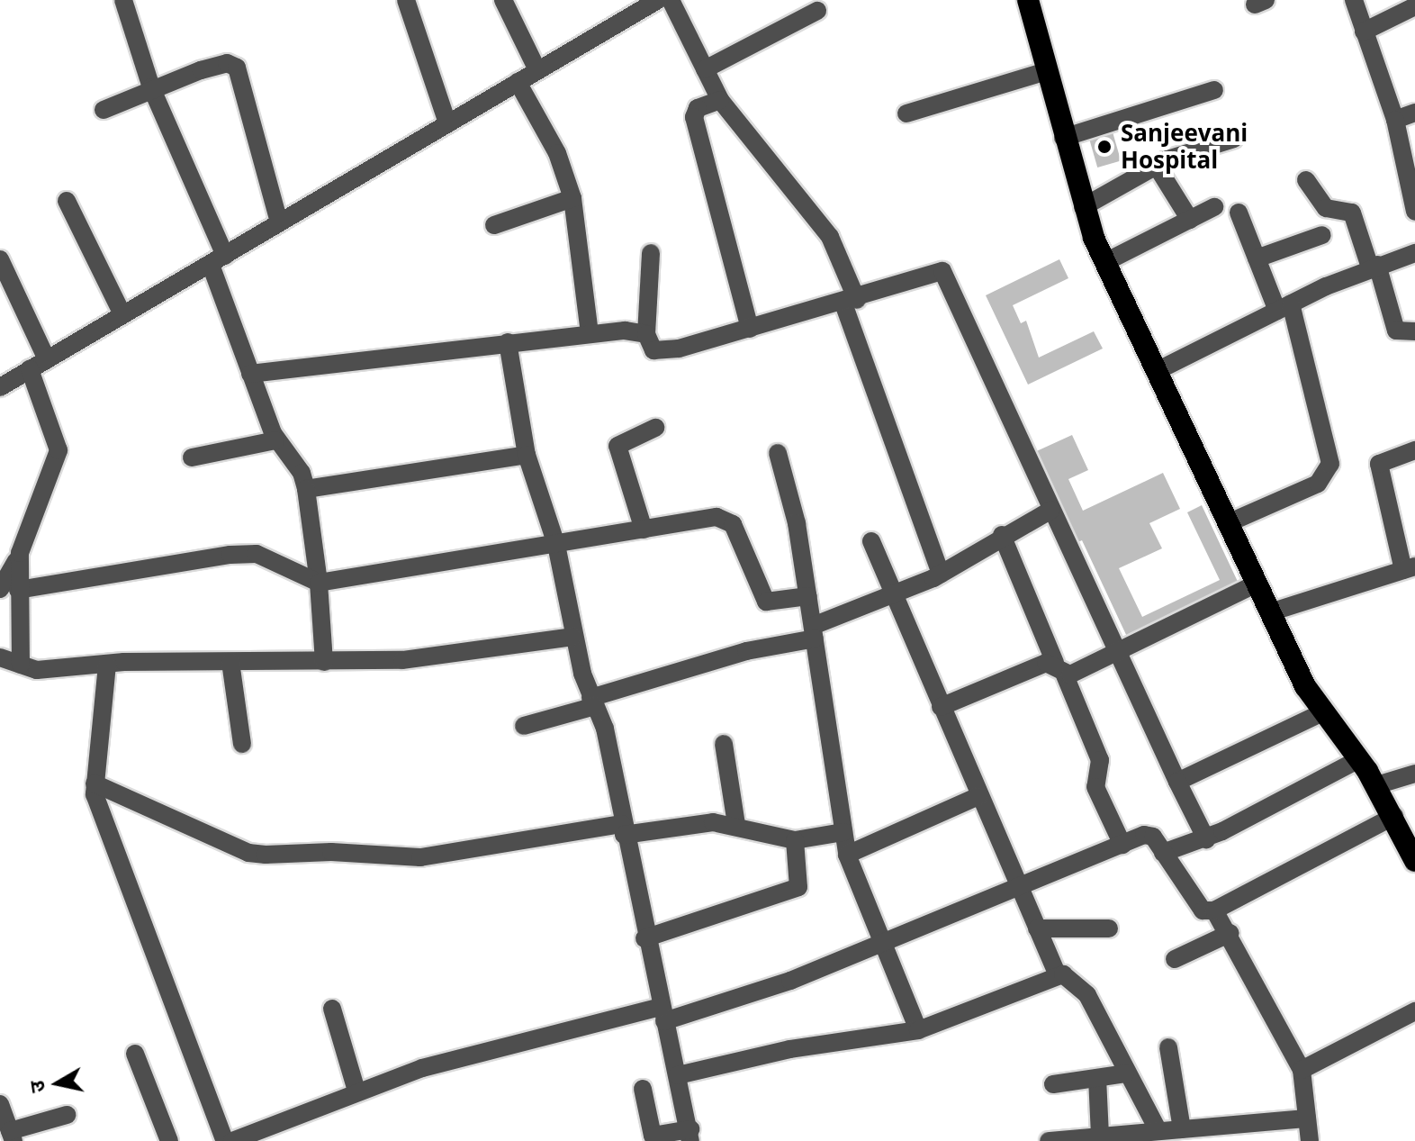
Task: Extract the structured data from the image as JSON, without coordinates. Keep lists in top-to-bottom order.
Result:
{
  "places": ["Sanjeevani Hospital"],
  "north": "left"
}
